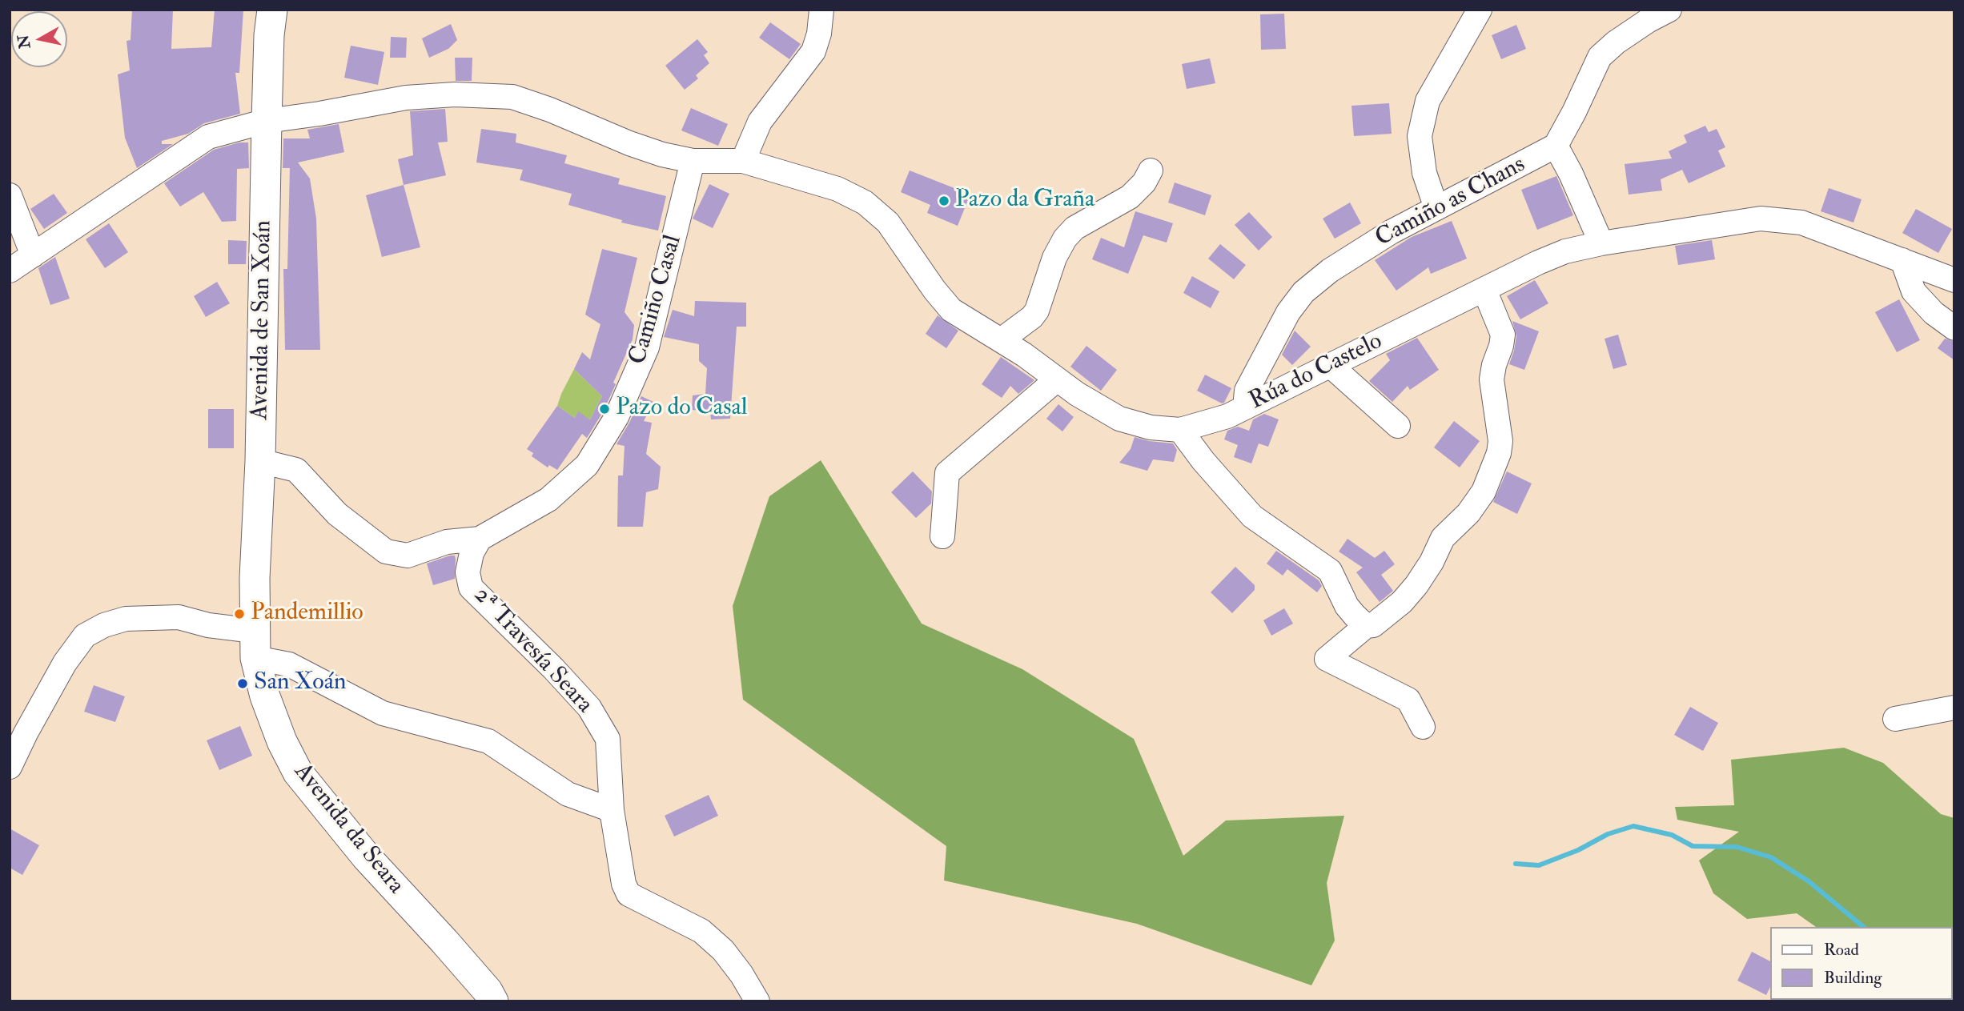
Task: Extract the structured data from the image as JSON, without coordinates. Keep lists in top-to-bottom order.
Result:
{
  "streets": {
    "main road": ["Avenida de San Xoán", "Avenida da Seara"],
    "street": [
      "Camiño as Chans",
      "Camiño Casal",
      "Rúa do Castelo",
      "2ª Travesía Seara"
    ]
  },
  "crossings": [
    ["Camiño as Chans", "Rúa do Castelo"],
    ["Camiño Casal", "Rúa do Castelo"],
    ["Camiño Casal", "2ª Travesía Seara"],
    ["Avenida de San Xoán", "Rúa do Castelo"],
    ["Avenida de San Xoán", "Avenida da Seara"]
  ],
  "places": [
    "Pazo da Graña",
    "Pazo do Casal",
    "Pandemillio",
    "San Xoán"
  ],
  "legend": ["Road", "Building"],
  "north": "left"
}
